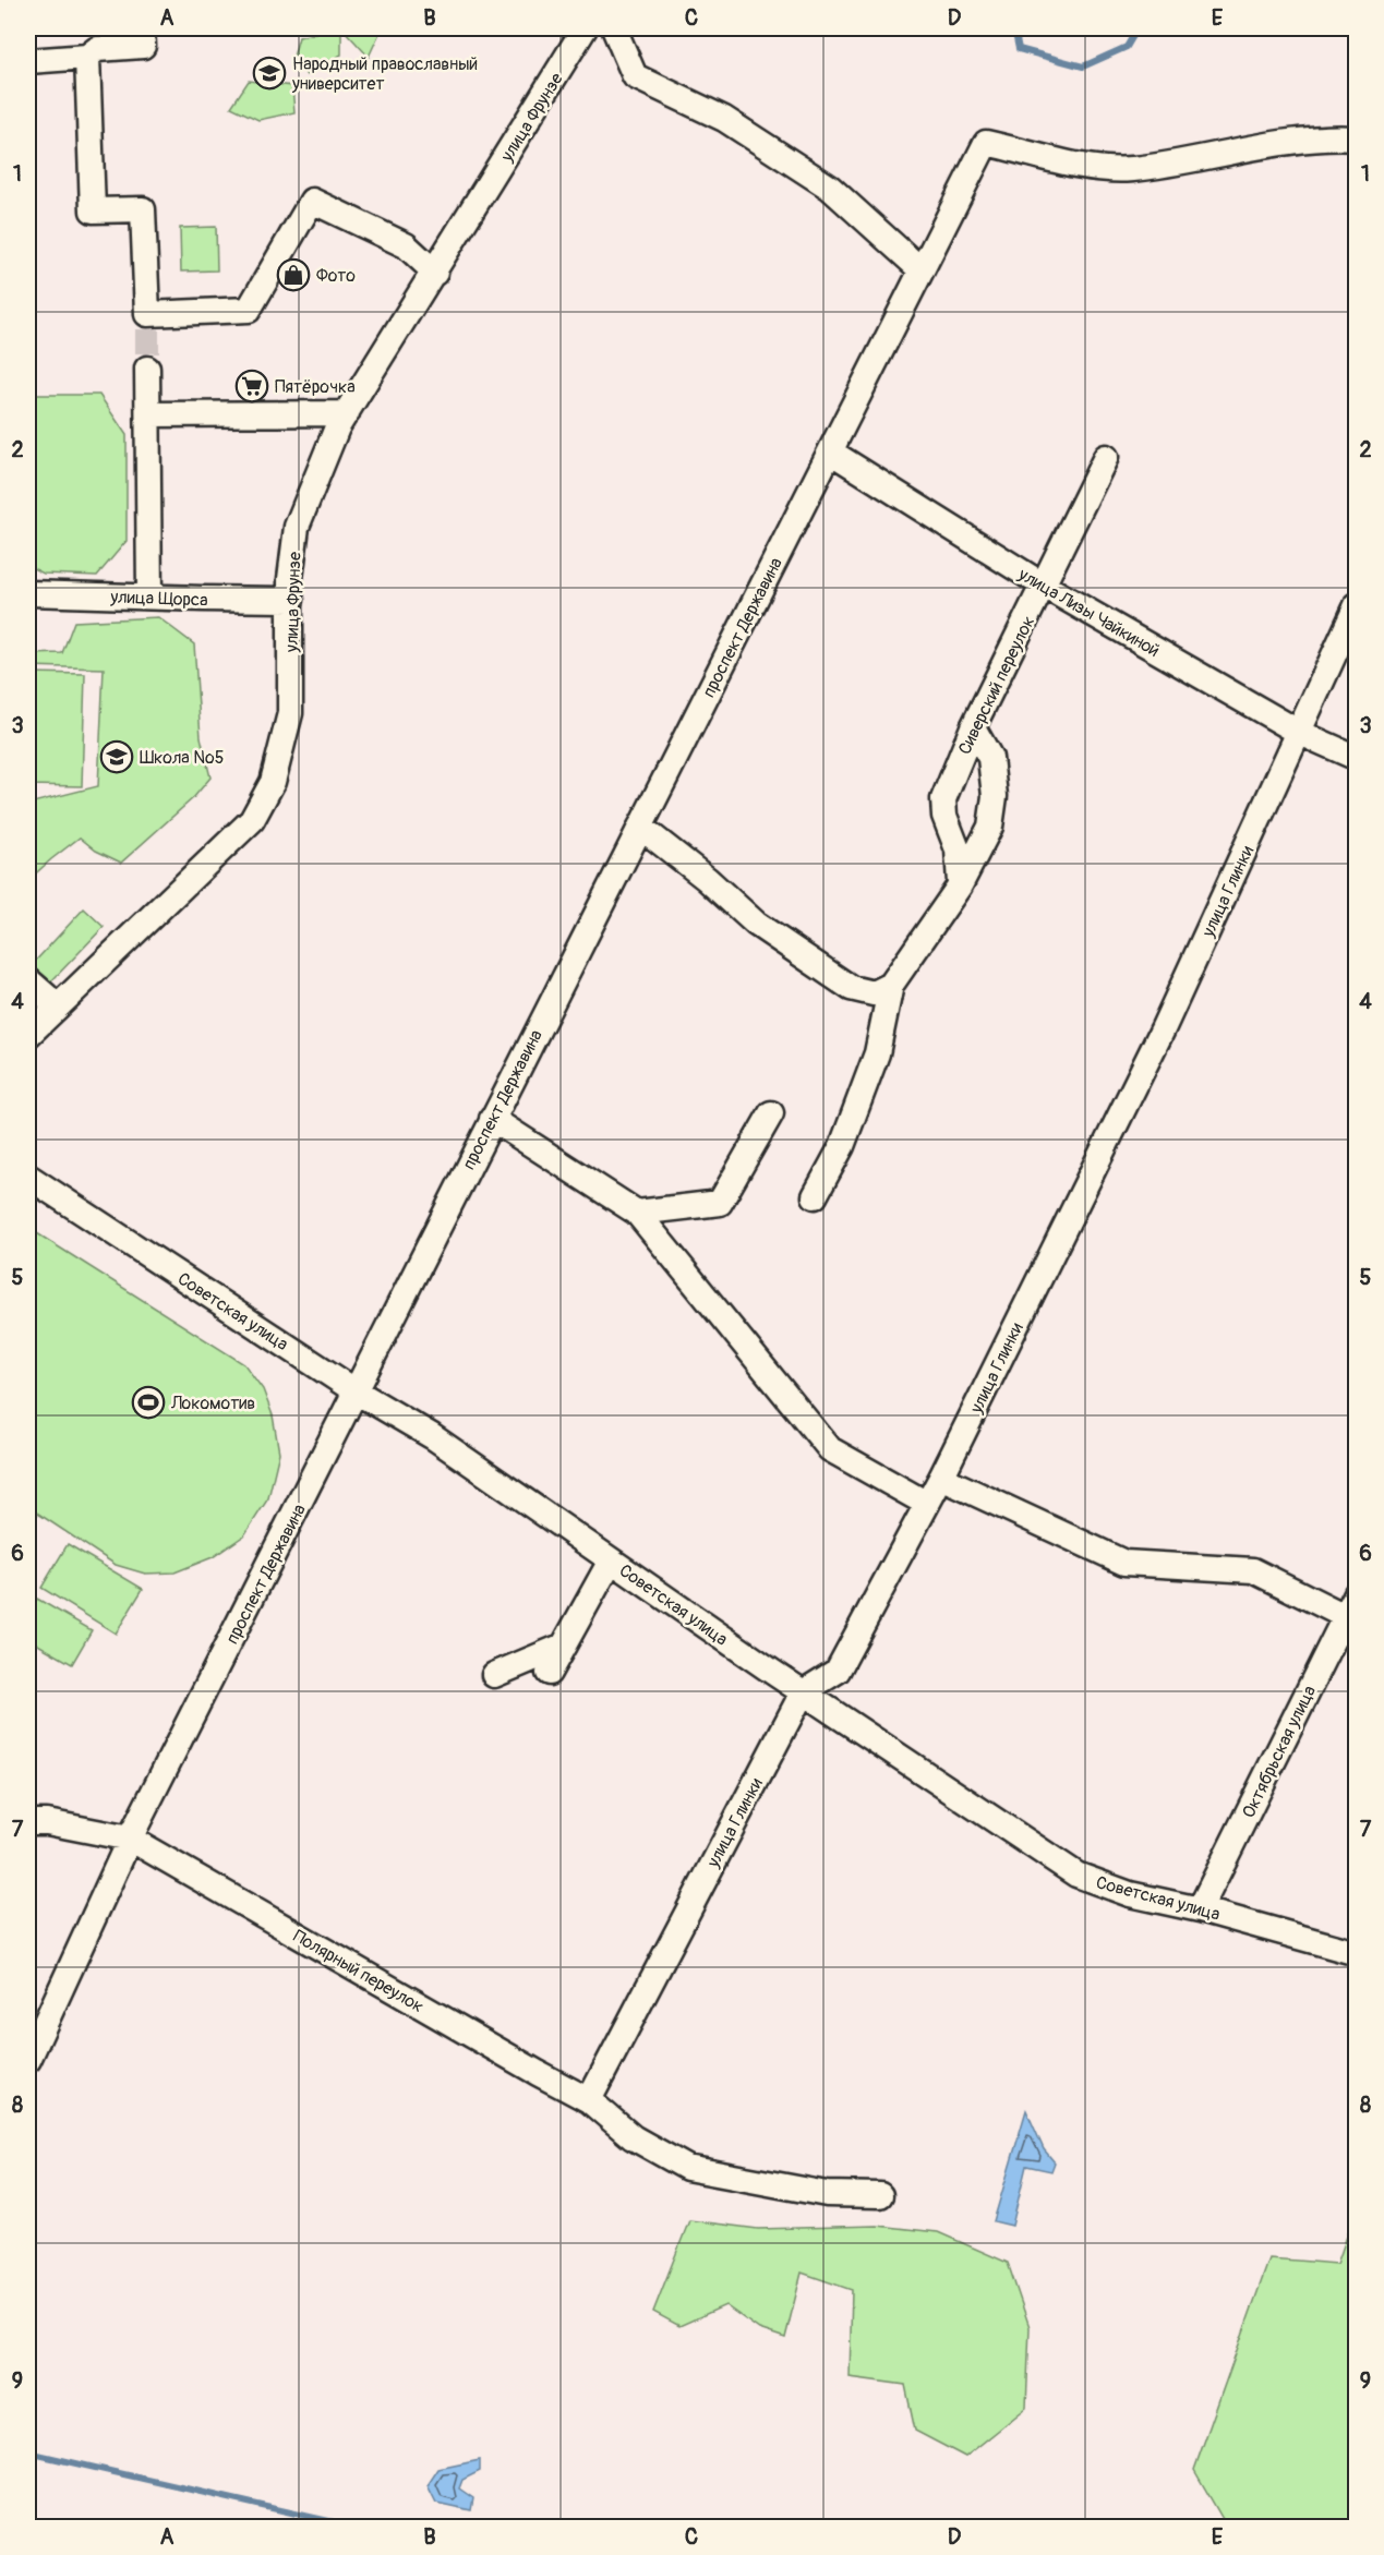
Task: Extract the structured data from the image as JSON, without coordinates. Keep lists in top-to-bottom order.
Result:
{
  "streets": {
    "street": [
      "улица Фрунзе",
      "улица Щорса",
      "улица Лизы Чайкиной",
      "проспект Державина",
      "Сиверский переулок",
      "улица Глинки",
      "Советская улица",
      "Октябрьская улица",
      "Полярный переулок"
    ]
  },
  "crossings": [
    ["улица Фрунзе", "улица Щорса"],
    ["улица Лизы Чайкиной", "проспект Державина"],
    ["улица Лизы Чайкиной", "Сиверский переулок"],
    ["улица Лизы Чайкиной", "улица Глинки"],
    ["проспект Державина", "Советская улица"],
    ["проспект Державина", "Полярный переулок"],
    ["улица Глинки", "Советская улица"],
    ["улица Глинки", "Полярный переулок"],
    ["Советская улица", "Октябрьская улица"]
  ],
  "places": {
    "school or university": ["Народный православный университет", "Школа №5"],
    "shop": ["Фото"],
    "supermarket": ["Пятёрочка"],
    "sports": ["Локомотив"]
  },
  "grid": {
    "columns": [
      "A",
      "B",
      "C",
      "D",
      "E"
    ],
    "rows": [
      "1",
      "2",
      "3",
      "4",
      "5",
      "6",
      "7",
      "8",
      "9"
    ]
  }
}
